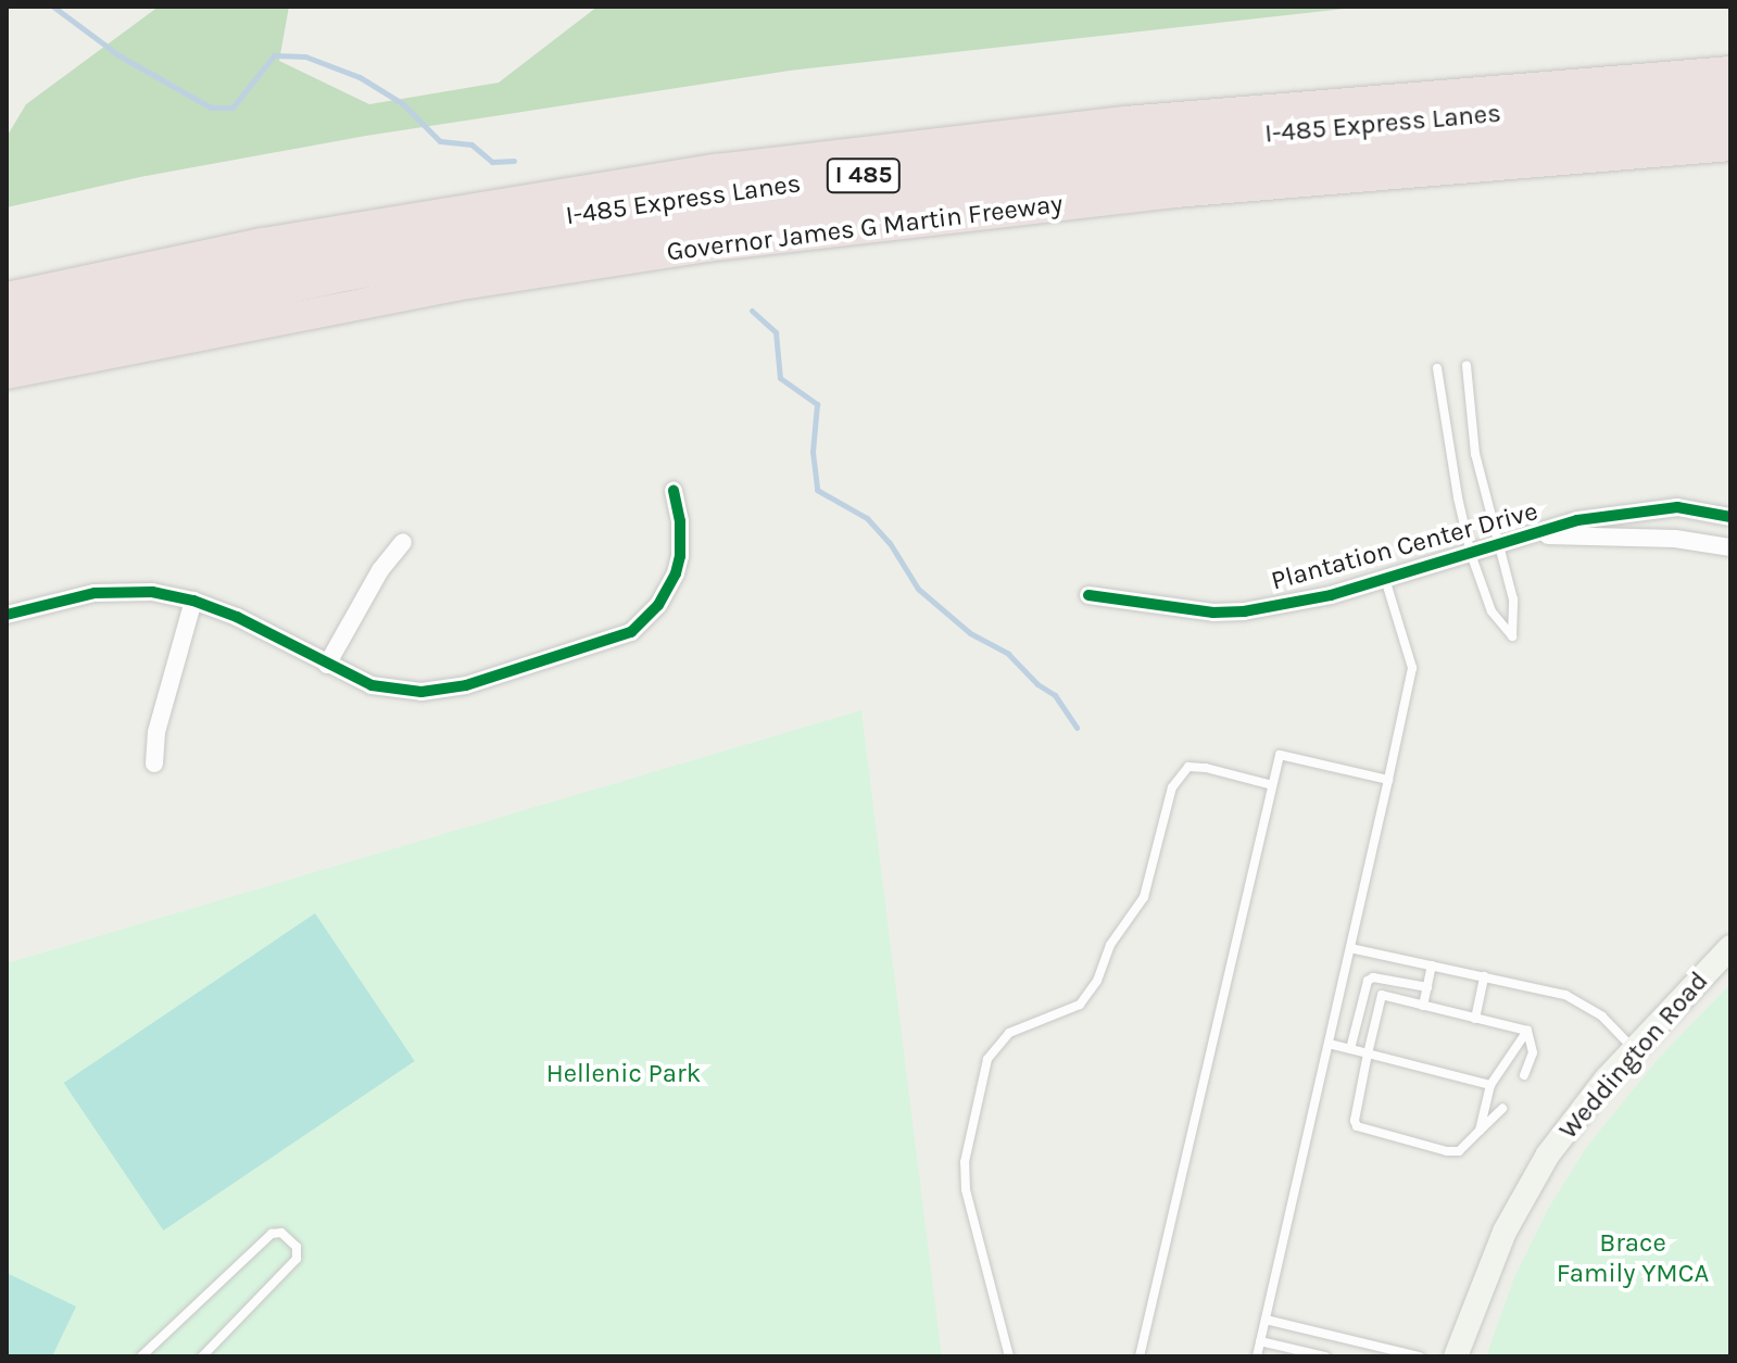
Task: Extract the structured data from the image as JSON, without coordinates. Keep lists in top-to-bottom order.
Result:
{
  "streets": {
    "highway": ["I-485 Express Lanes", "I 485", "Governor James G Martin Freeway"],
    "main road": ["Weddington Road"],
    "street": ["Plantation Center Drive"]
  },
  "parks": ["Hellenic Park", "Brace Family YMCA"]
}
